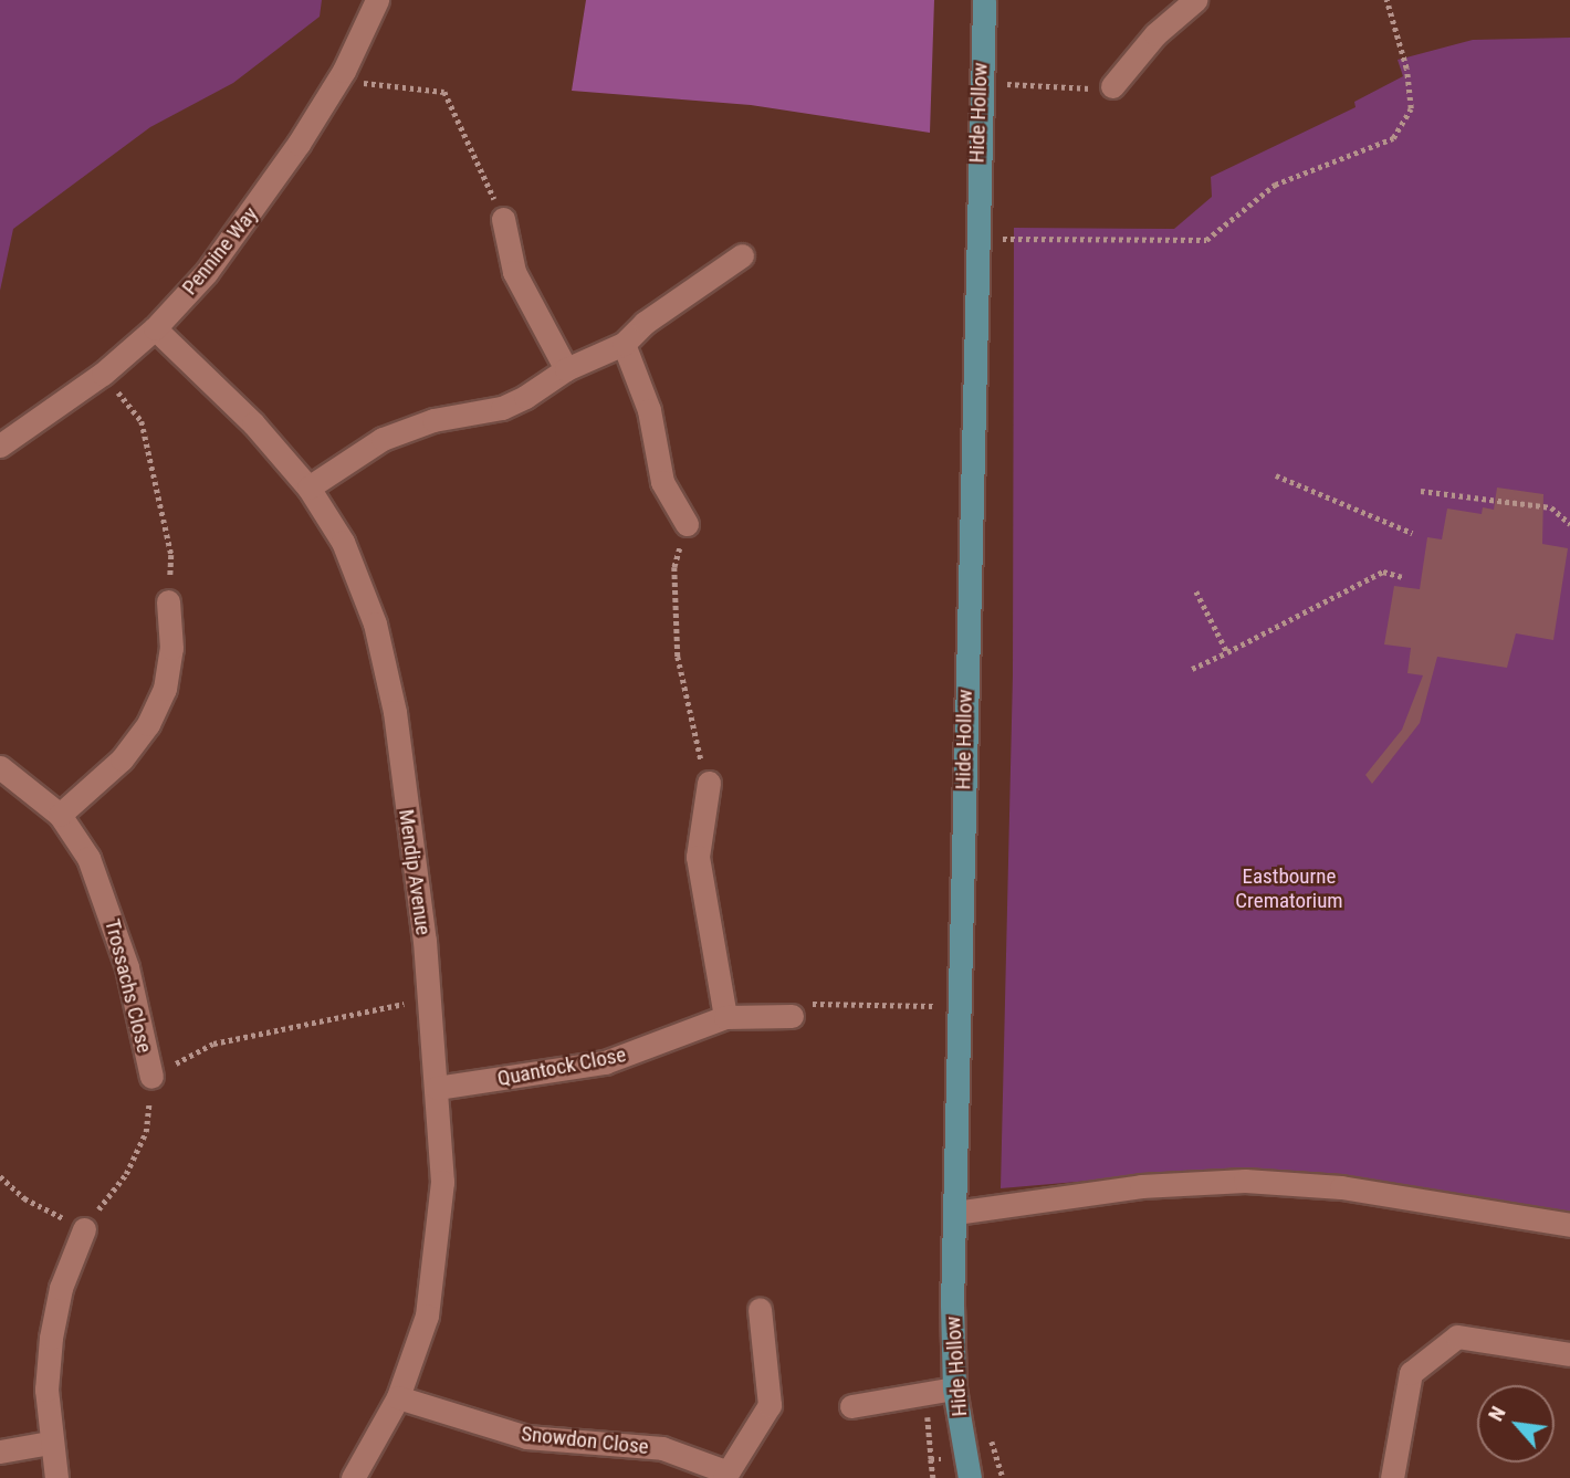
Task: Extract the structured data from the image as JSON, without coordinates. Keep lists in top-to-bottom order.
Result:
{
  "streets": {
    "main road": ["Hide Hollow"],
    "street": [
      "Pennine Way",
      "Mendip Avenue",
      "Trossachs Close",
      "Quantock Close",
      "Snowdon Close"
    ]
  },
  "crossings": [
    ["Pennine Way", "Mendip Avenue"],
    ["Mendip Avenue", "Quantock Close"],
    ["Mendip Avenue", "Snowdon Close"]
  ],
  "parks": ["Eastbourne Crematorium"],
  "north": "top left"
}
